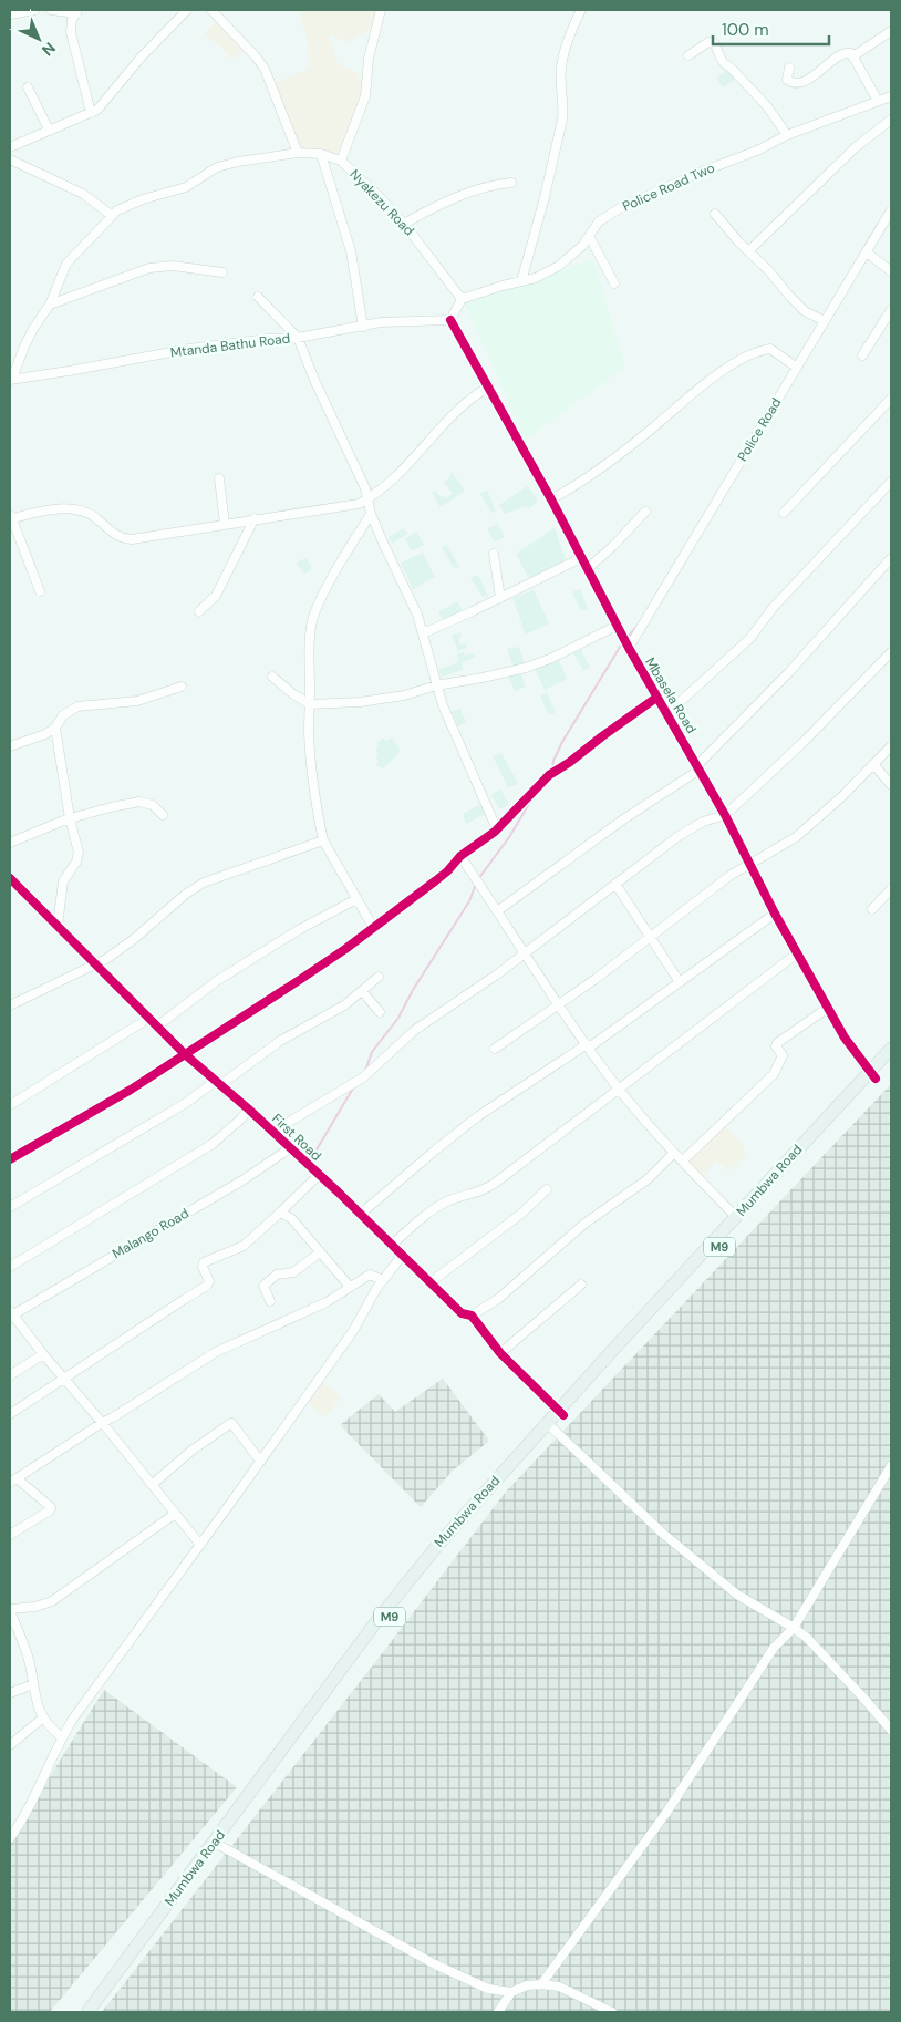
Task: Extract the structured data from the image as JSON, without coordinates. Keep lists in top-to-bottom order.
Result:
{
  "streets": {
    "main road": ["Mumbwa Road", "M9"],
    "street": [
      "Police Road Two",
      "Nyakezu Road",
      "Mtanda Bathu Road",
      "Police Road",
      "Mbasela Road",
      "First Road",
      "Malango Road"
    ]
  },
  "crossings": [
    ["Police Road Two", "Nyakezu Road"],
    ["Mtanda Bathu Road", "Mbasela Road"],
    ["Police Road", "Mbasela Road"],
    ["Mbasela Road", "Mumbwa Road"],
    ["First Road", "Mumbwa Road"],
    ["First Road", "Malango Road"]
  ],
  "scale_bar": "100 m",
  "north": "bottom right"
}
